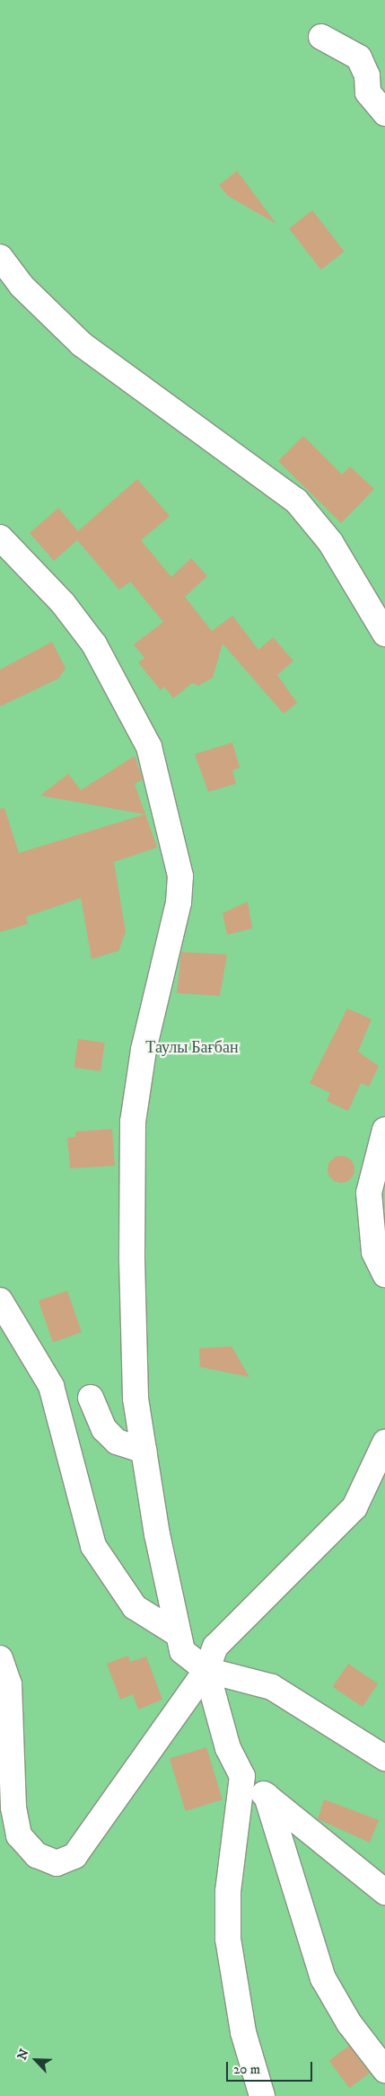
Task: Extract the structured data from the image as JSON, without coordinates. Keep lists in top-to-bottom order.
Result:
{
  "parks": ["Таулы Бағбан"],
  "scale_bar": "20 m",
  "north": "top left"
}
